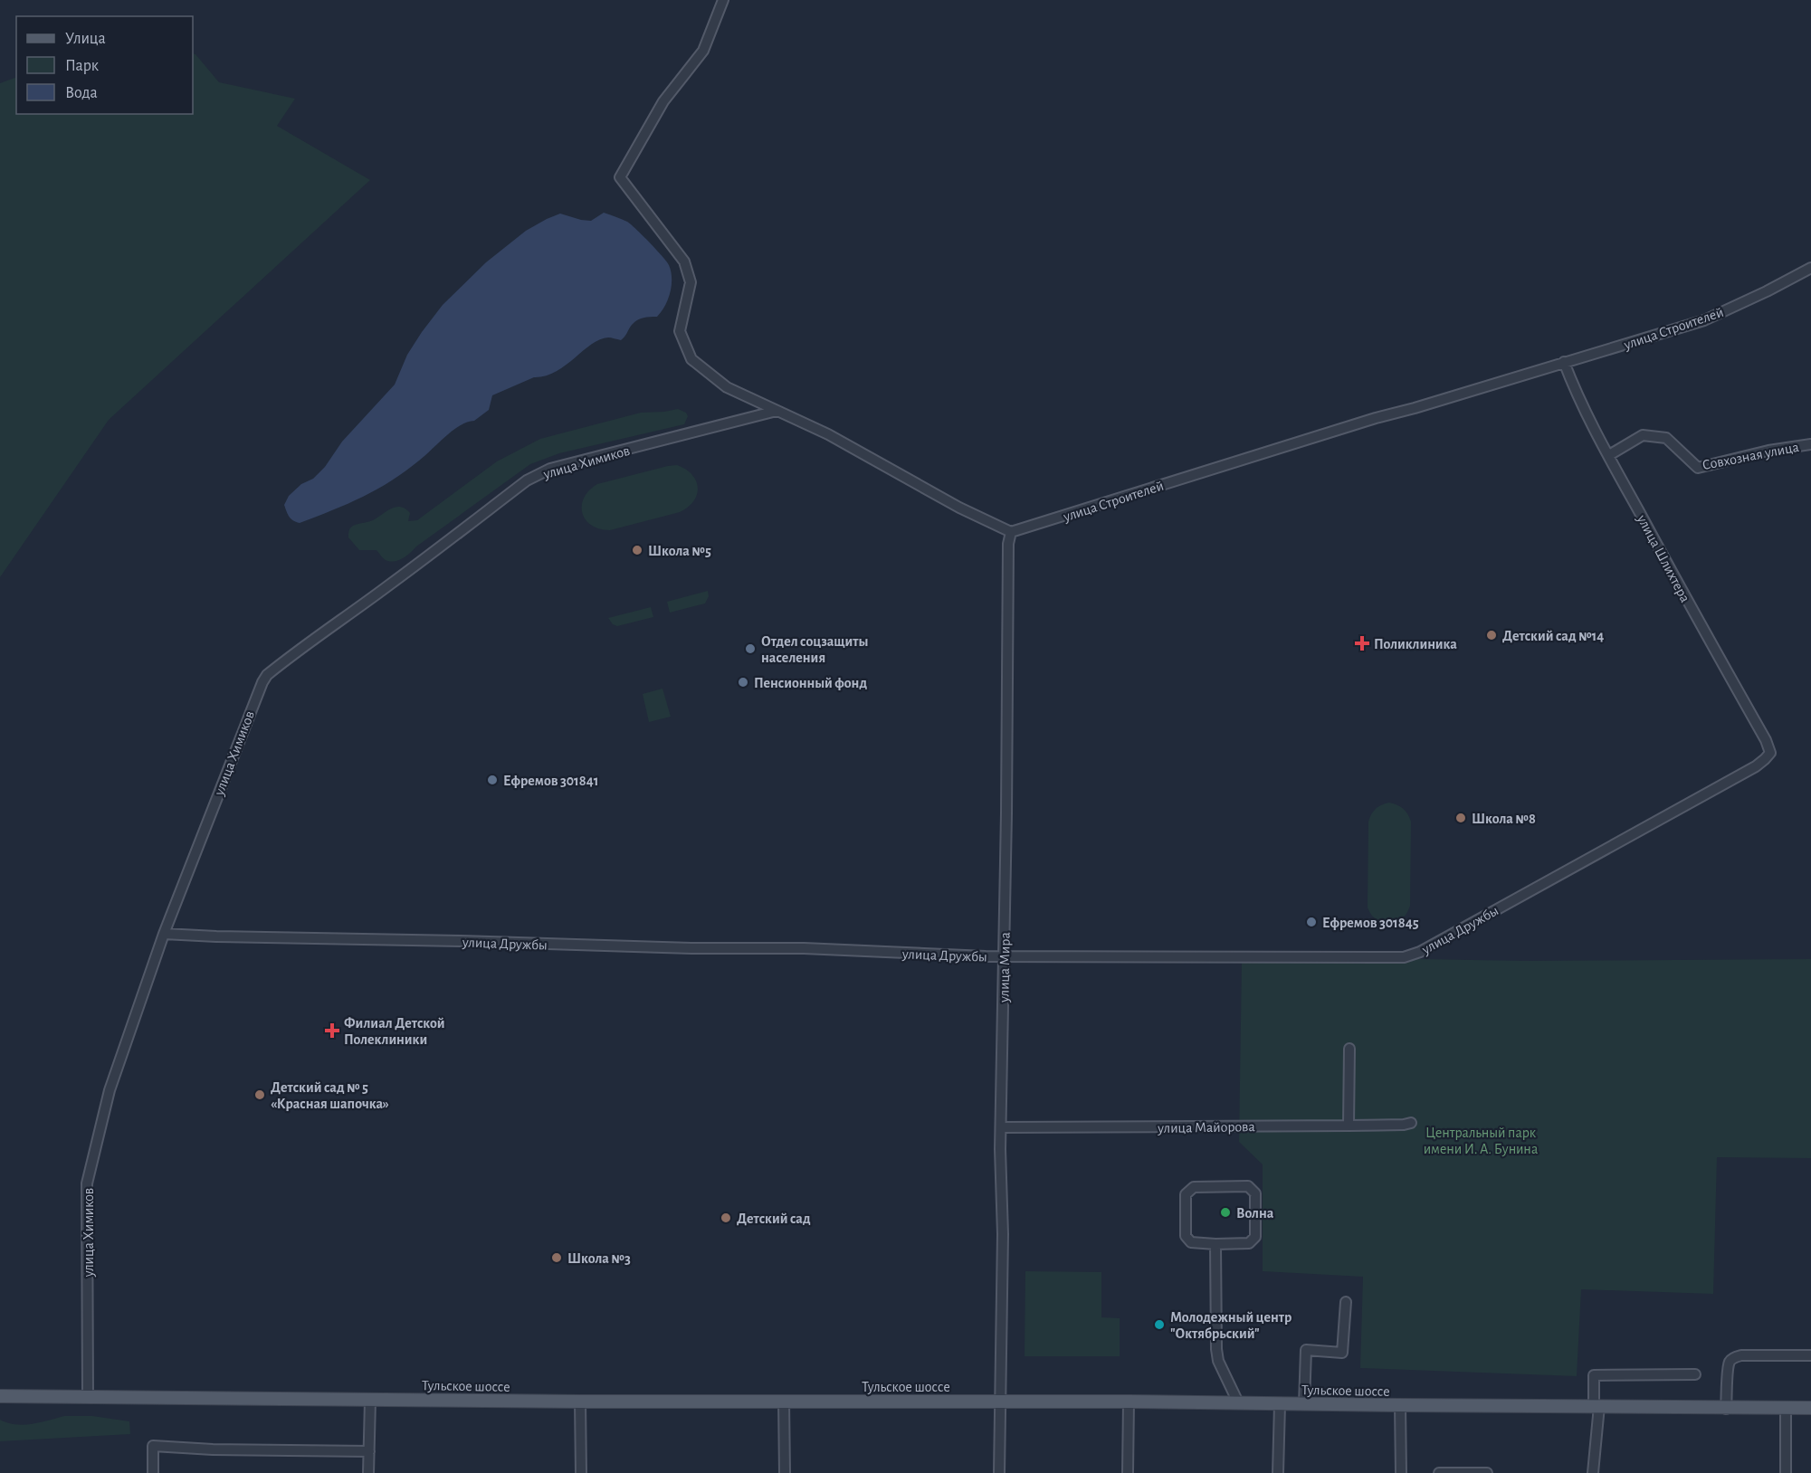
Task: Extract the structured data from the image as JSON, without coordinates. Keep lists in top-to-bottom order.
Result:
{
  "streets": {
    "main road": ["Тульское шоссе"],
    "street": [
      "улица Строителей",
      "Совхозная улица",
      "улица Химиков",
      "улица Шлихтера",
      "улица Дружбы",
      "улица Мира",
      "улица Майорова"
    ]
  },
  "crossings": [
    ["улица Строителей", "улица Шлихтера"],
    ["улица Строителей", "улица Мира"],
    ["Совхозная улица", "улица Шлихтера"],
    ["улица Химиков", "улица Дружбы"],
    ["улица Химиков", "Тульское шоссе"],
    ["улица Шлихтера", "улица Дружбы"],
    ["улица Дружбы", "улица Мира"],
    ["улица Мира", "улица Майорова"],
    ["улица Мира", "Тульское шоссе"]
  ],
  "parks": ["Центральный парк имени И. А. Бунина"],
  "places": {
    "other": [
      "Школа №5",
      "Детский сад №14",
      "Отдел соцзащиты населения",
      "Пенсионный фонд",
      "Ефремов 301841",
      "Школа №8",
      "Ефремов 301845",
      "Детский сад № 5 «Красная шапочка»",
      "Волна",
      "Детский сад",
      "Школа №3",
      "Молодежный центр \"Октябрьский\""
    ],
    "health": ["Поликлиника", "Филиал Детской Полеклиники"]
  },
  "legend": ["Улица", "Парк", "Вода"]
}
